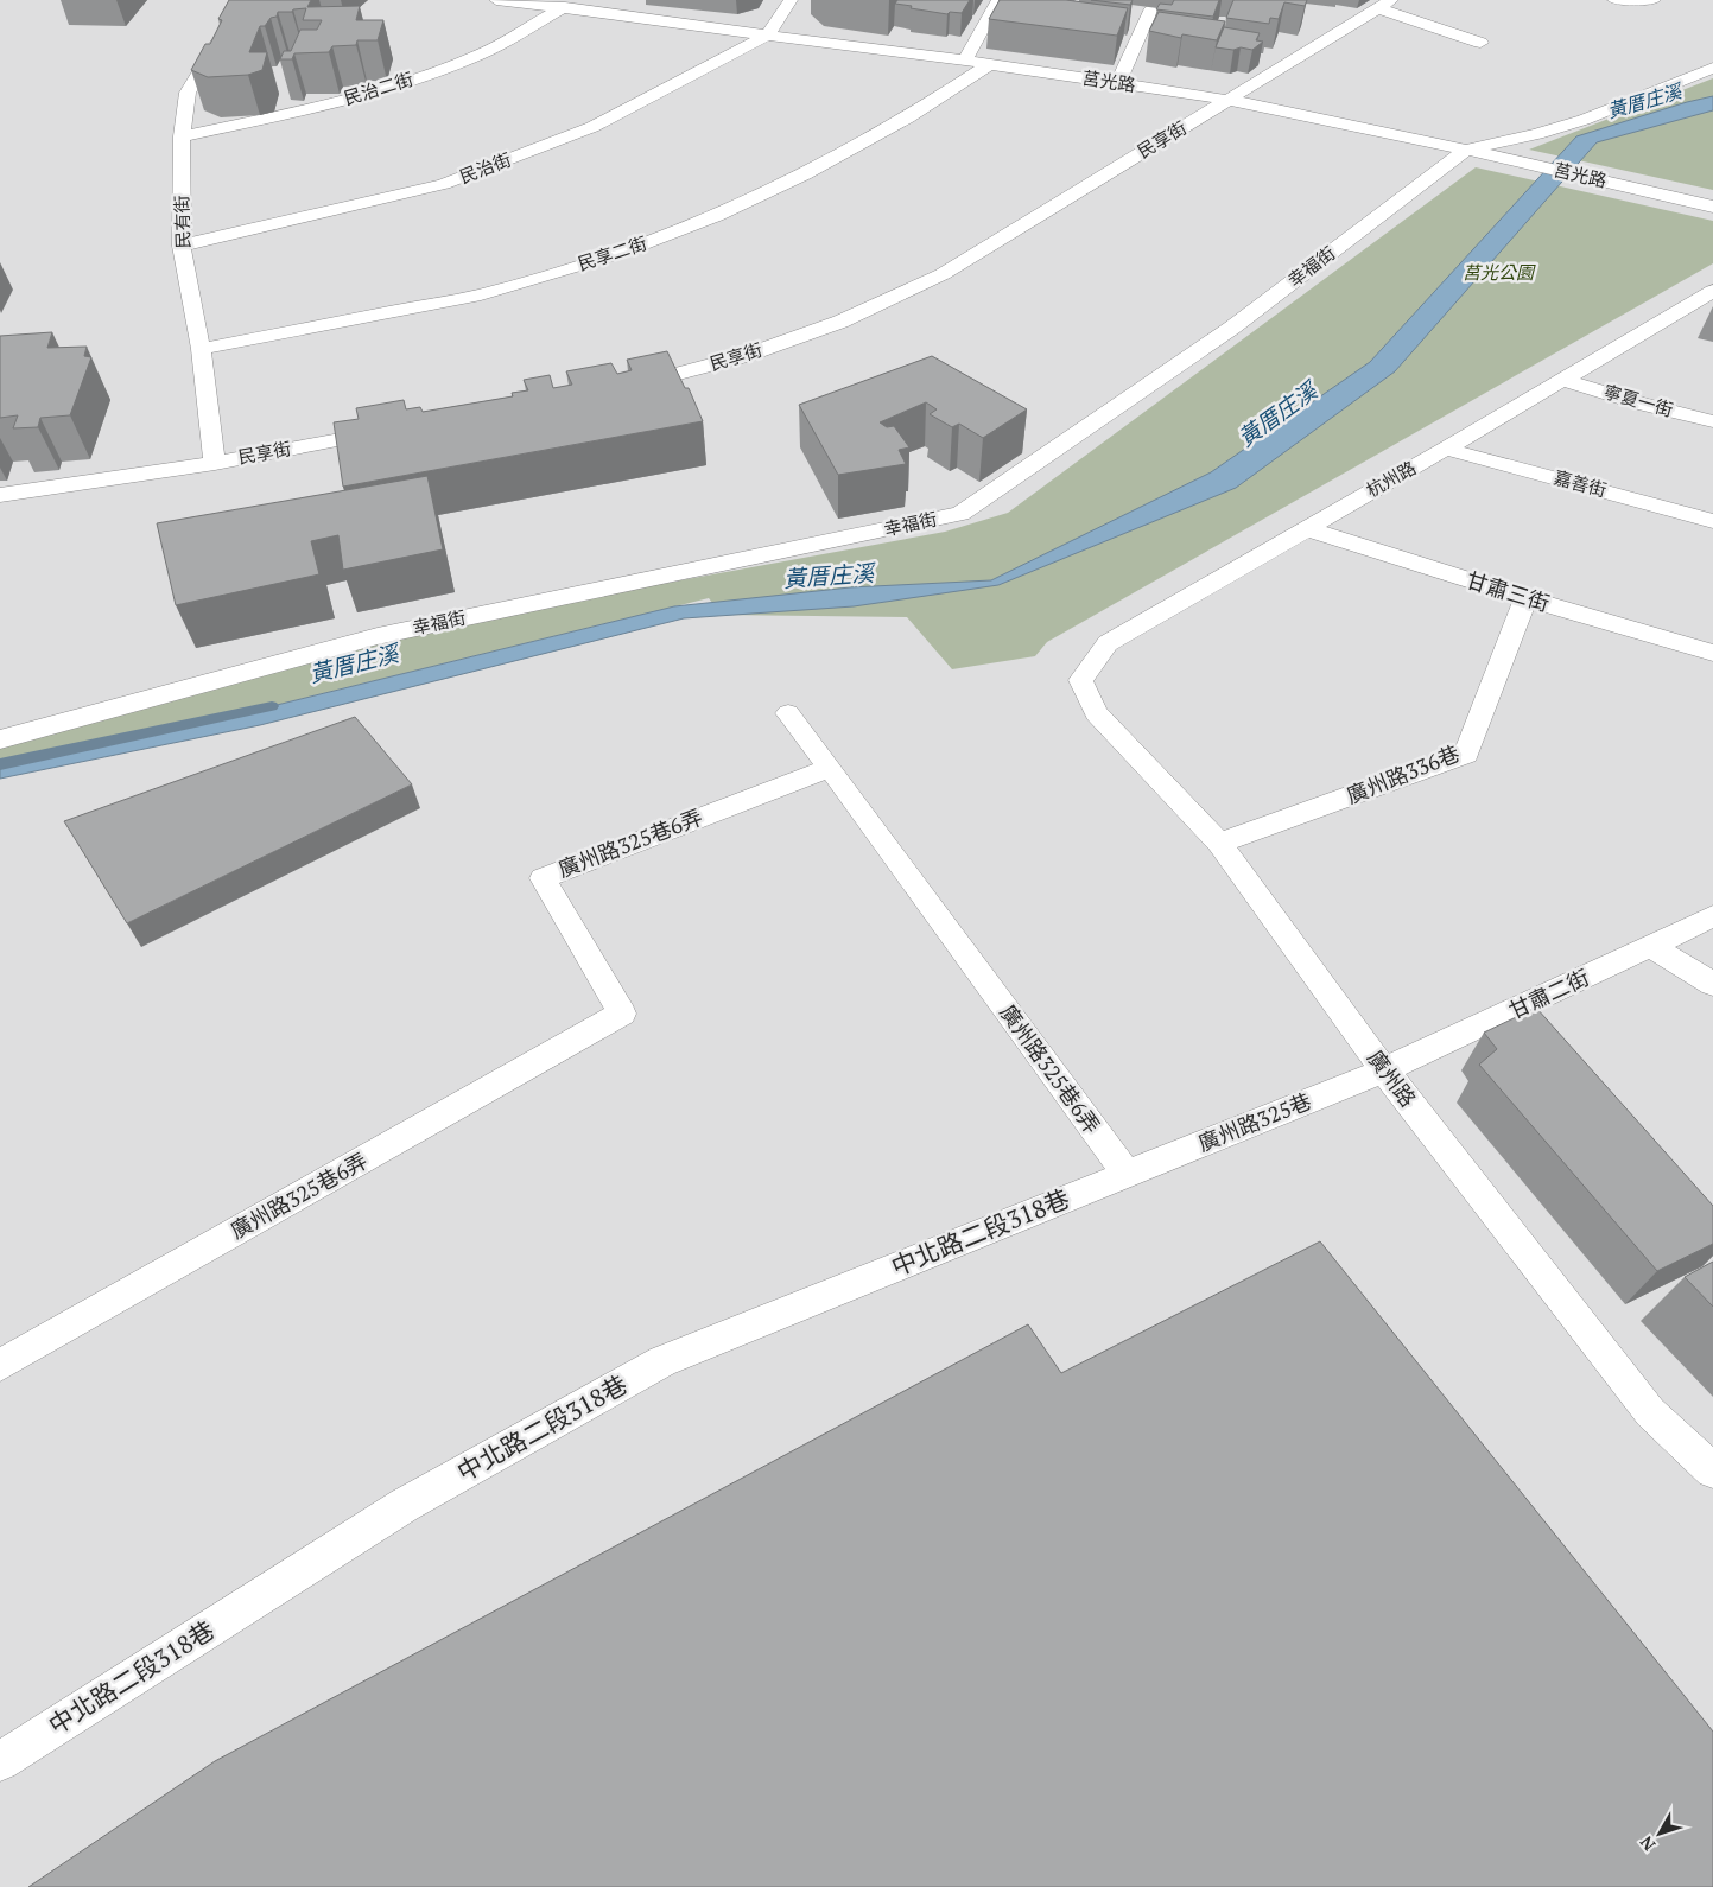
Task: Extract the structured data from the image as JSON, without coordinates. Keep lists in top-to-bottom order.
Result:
{
  "streets": {
    "lane": [
      "莒光路",
      "民治二街",
      "民享街",
      "民治街",
      "民有街",
      "民享二街",
      "幸福街",
      "寧夏一街",
      "杭州路",
      "嘉善街",
      "甘肅三街",
      "廣州路336巷",
      "廣州路325巷6弄",
      "甘肅二街",
      "廣州路",
      "廣州路325巷",
      "中北路二段318巷"
    ]
  },
  "crossings": [
    ["莒光路", "民治二街"],
    ["莒光路", "民享街"],
    ["莒光路", "民治街"],
    ["莒光路", "民享二街"],
    ["莒光路", "幸福街"],
    ["民治二街", "民有街"],
    ["民享街", "民有街"],
    ["民治街", "民有街"],
    ["民有街", "民享二街"],
    ["寧夏一街", "杭州路"],
    ["杭州路", "嘉善街"],
    ["杭州路", "甘肅三街"],
    ["杭州路", "廣州路"],
    ["甘肅三街", "廣州路336巷"],
    ["廣州路336巷", "廣州路"],
    ["廣州路325巷6弄", "廣州路325巷"],
    ["廣州路325巷6弄", "中北路二段318巷"],
    ["甘肅二街", "廣州路"],
    ["甘肅二街", "廣州路325巷"],
    ["廣州路", "廣州路325巷"],
    ["廣州路325巷", "中北路二段318巷"]
  ],
  "water": ["黃厝庄溪"],
  "parks": ["莒光公園"],
  "north": "bottom left"
}
